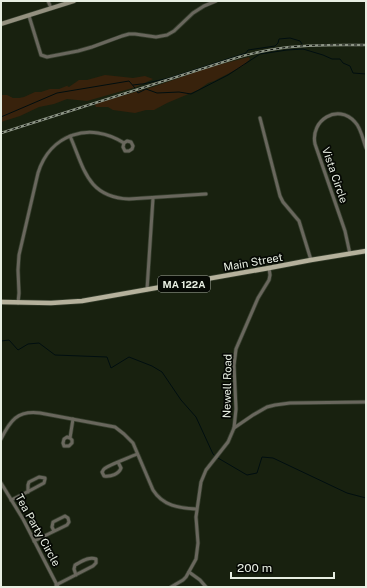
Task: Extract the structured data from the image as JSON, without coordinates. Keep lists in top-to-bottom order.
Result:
{
  "streets": {
    "main road": ["Main Street", "MA 122A"],
    "street": ["Vista Circle", "Newell Road", "Tea Party Circle"]
  },
  "crossings": [
    ["Vista Circle", "Main Street"],
    ["Main Street", "Newell Road"]
  ],
  "scale_bar": "200 m"
}
